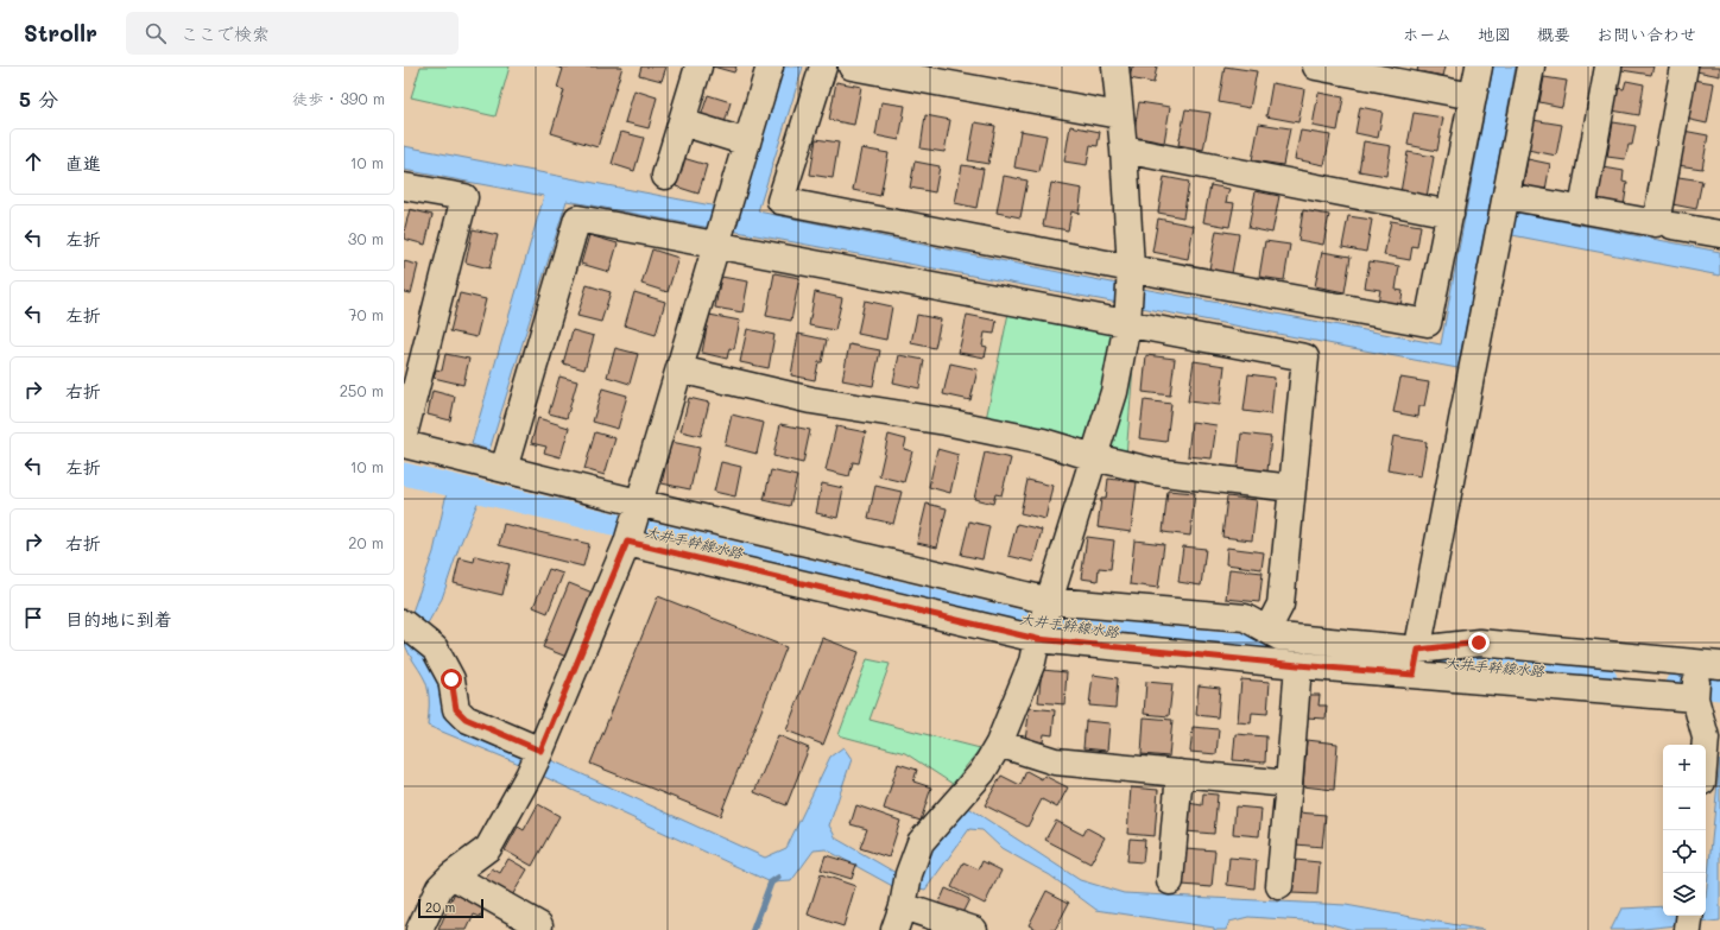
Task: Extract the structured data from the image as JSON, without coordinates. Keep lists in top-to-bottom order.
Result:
{
  "water": ["大井手幹線水路"],
  "scale_bar": "20 m",
  "page": {
    "header": "Strollr",
    "search": "ここで検索",
    "nav": [
      "ホーム",
      "地図",
      "概要",
      "お問い合わせ"
    ],
    "heading": ["5 分", "徒歩 · 390 m"],
    "list": [
      ["直進", "10 m"],
      ["左折", "30 m"],
      ["左折", "70 m"],
      ["右折", "250 m"],
      ["左折", "10 m"],
      ["右折", "20 m"],
      "目的地に到着"
    ],
    "map_buttons": ["+", "−"],
    "scale": "20 m"
  }
}
